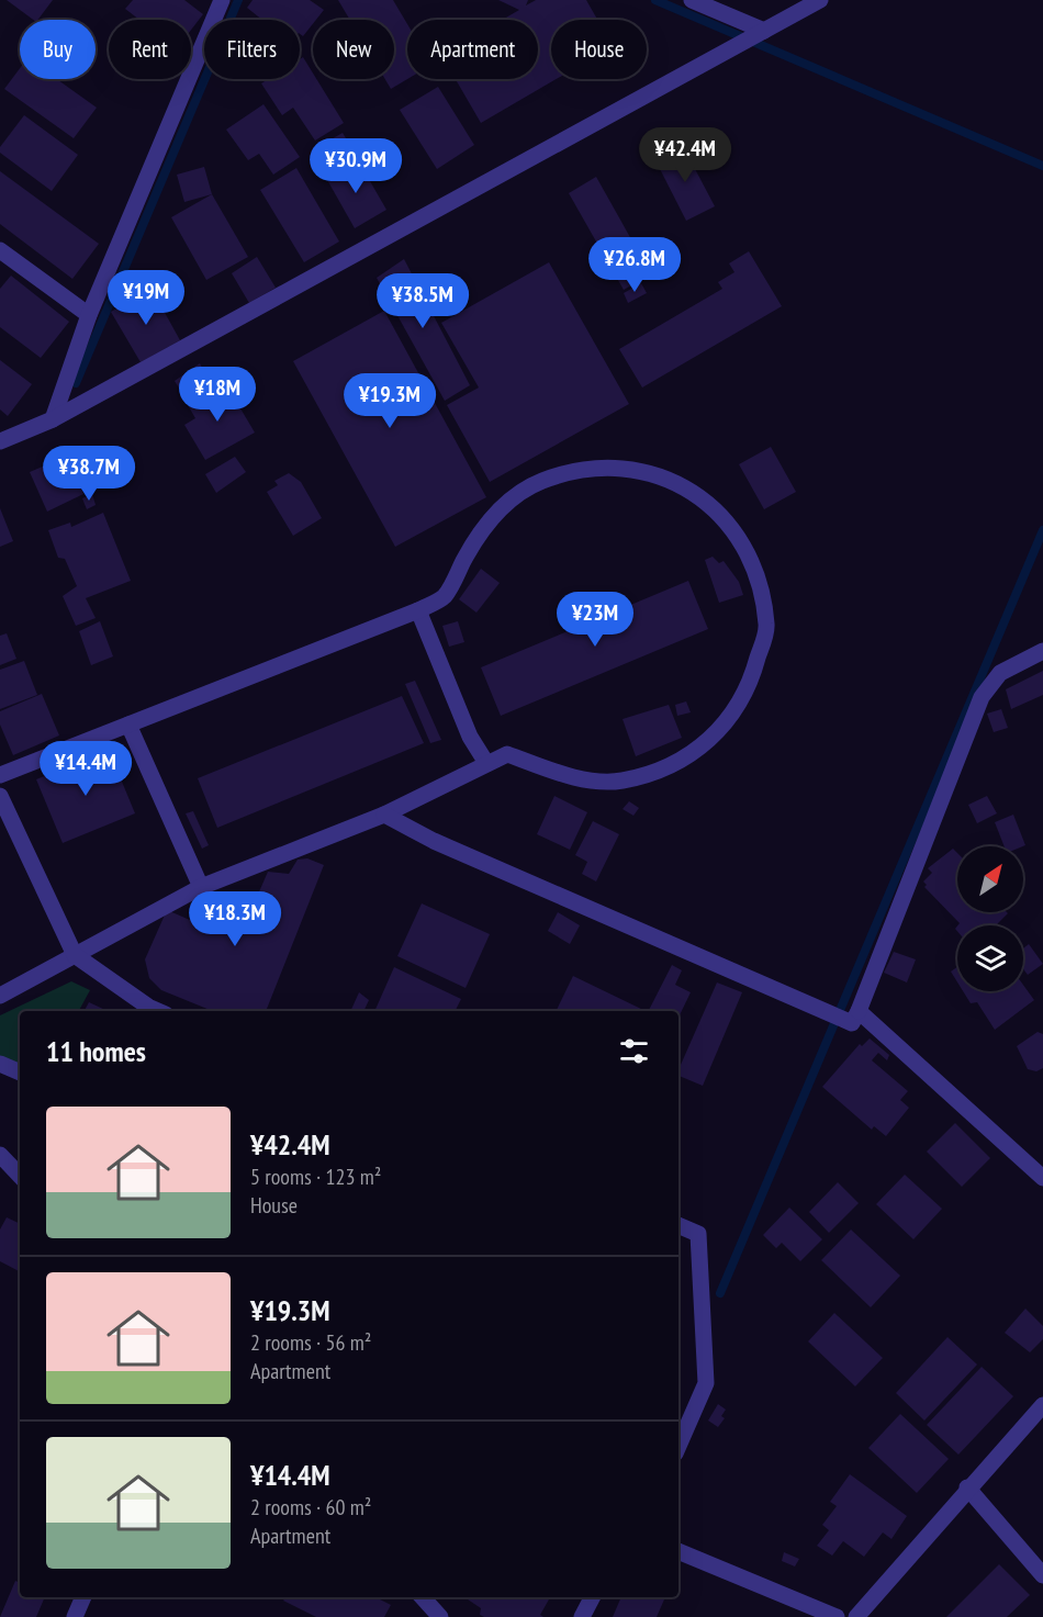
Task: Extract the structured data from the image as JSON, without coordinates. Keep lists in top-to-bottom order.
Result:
{
  "north": "top right",
  "page": {
    "chip": [
      "Buy",
      "Rent",
      "Filters",
      "New",
      "Apartment",
      "House"
    ],
    "price": [
      "¥42.4M",
      "¥30.9M",
      "¥26.8M",
      "¥19M",
      "¥38.5M",
      "¥18M",
      "¥19.3M",
      "¥38.7M",
      "¥23M",
      "¥14.4M",
      "¥18.3M"
    ],
    "heading": "11 homes",
    "list": [
      {
        "name": "¥42.4M",
        "note": "5 rooms · 123 m² · House"
      },
      {
        "name": "¥19.3M",
        "note": "2 rooms · 56 m² · Apartment"
      },
      {
        "name": "¥14.4M",
        "note": "2 rooms · 60 m² · Apartment"
      }
    ]
  }
}
